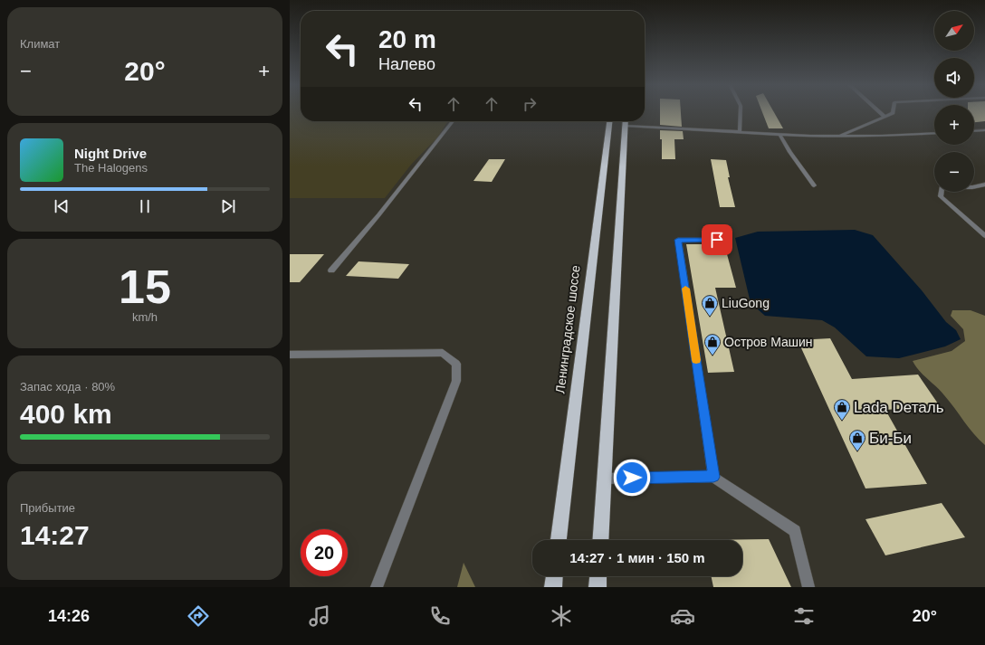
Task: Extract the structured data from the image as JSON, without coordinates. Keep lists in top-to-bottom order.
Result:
{
  "streets": {
    "highway": ["Ленинградское шоссе"]
  },
  "places": {
    "shop": [
      "LiuGong",
      "Остров Машин",
      "Lada Dеталь",
      "Би-Би"
    ]
  },
  "north": "top right",
  "page": {
    "tile": [
      "Климат",
      ["15", "km/h"],
      ["Запас хода · 80%", "400 km"],
      ["Прибытие", "14:27"]
    ],
    "map_buttons": ["+", "−"],
    "turn": ["20 m", "Налево"],
    "heat": ["−", "20°", "+"],
    "song": ["Night Drive", "The Halogens"],
    "limit": "20",
    "trip": "14:27 · 1 мин · 150 m",
    "tabs": ["14:26", "20°"]
  }
}
